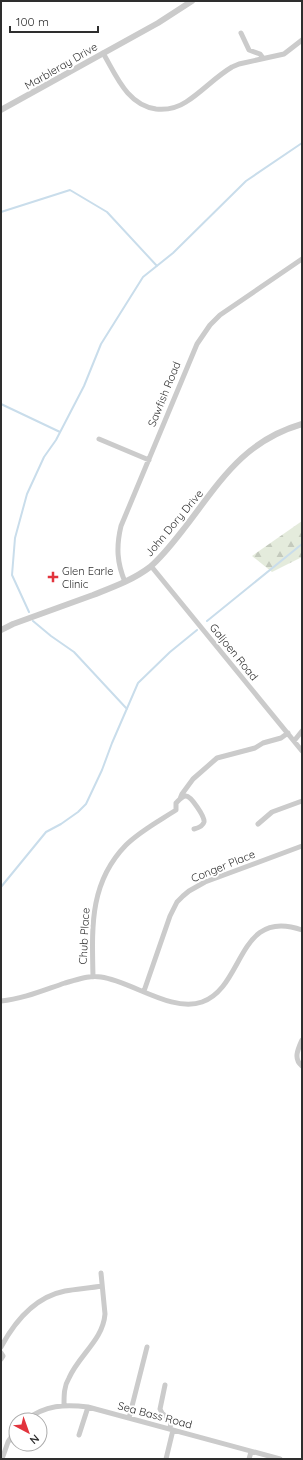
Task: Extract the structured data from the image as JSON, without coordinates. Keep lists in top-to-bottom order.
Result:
{
  "streets": {
    "street": [
      "Marbleray Drive",
      "Sawfish Road",
      "John Dory Drive",
      "Galjoen Road",
      "Conger Place",
      "Chub Place",
      "Sea Bass Road"
    ]
  },
  "crossings": [
    ["Sawfish Road", "John Dory Drive"],
    ["John Dory Drive", "Galjoen Road"]
  ],
  "places": {
    "health": ["Glen Earle Clinic"]
  },
  "scale_bar": "100 m",
  "north": "bottom right"
}
